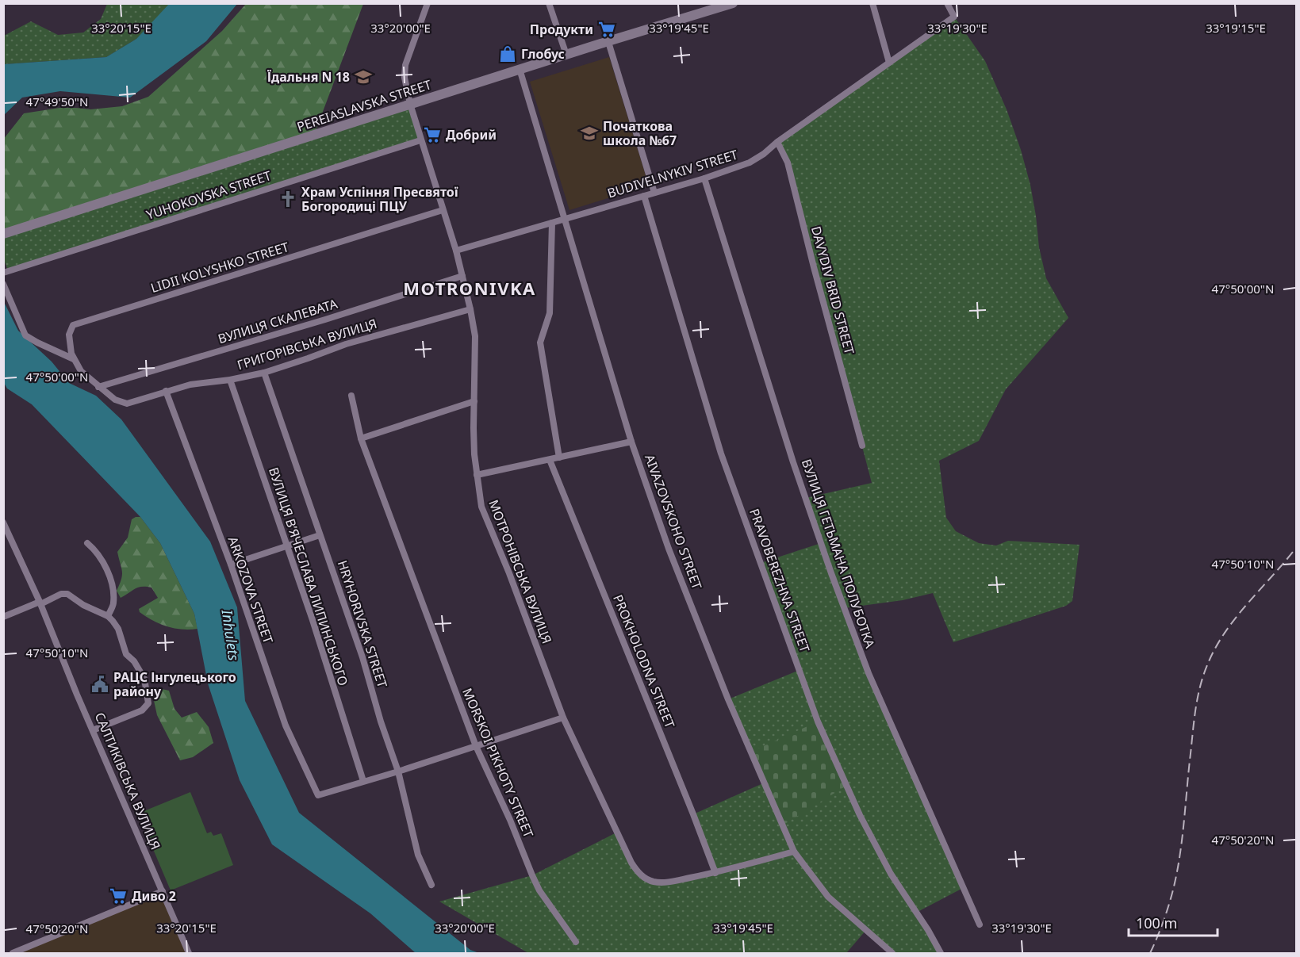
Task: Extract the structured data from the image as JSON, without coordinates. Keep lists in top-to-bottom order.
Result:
{
  "streets": {
    "street": [
      "PEREIASLAVSKA STREET",
      "BUDIVELNYKIV STREET",
      "YUHOKOVSKA STREET",
      "LIDII KOLYSHKO STREET",
      "DAVYDIV BRID STREET",
      "ВУЛИЦЯ СКАЛЕВАТА",
      "ГРИГОРІВСЬКА ВУЛИЦЯ",
      "AIVAZOVSKOHO STREET",
      "ВУЛИЦЯ ГЕТЬМАНА ПОЛУБОТКА",
      "МОТРОНІВСЬКА ВУЛИЦЯ",
      "ВУЛИЦЯ В’ЯЧЕСЛАВА ЛИПИНСЬКОГО",
      "PRAVOBEREZHNA STREET",
      "ARKOZOVA STREET",
      "HRYHORIVSKA STREET",
      "PROKHOLODNA STREET",
      "MORSKOI PIKHOTY STREET",
      "САЛТИКІВСЬКА ВУЛИЦЯ"
    ]
  },
  "crossings": [
    ["PEREIASLAVSKA STREET", "AIVAZOVSKOHO STREET"],
    ["PEREIASLAVSKA STREET", "МОТРОНІВСЬКА ВУЛИЦЯ"],
    ["BUDIVELNYKIV STREET", "DAVYDIV BRID STREET"],
    ["BUDIVELNYKIV STREET", "AIVAZOVSKOHO STREET"],
    ["BUDIVELNYKIV STREET", "ВУЛИЦЯ ГЕТЬМАНА ПОЛУБОТКА"],
    ["BUDIVELNYKIV STREET", "МОТРОНІВСЬКА ВУЛИЦЯ"],
    ["BUDIVELNYKIV STREET", "PRAVOBEREZHNA STREET"],
    ["YUHOKOVSKA STREET", "МОТРОНІВСЬКА ВУЛИЦЯ"],
    ["LIDII KOLYSHKO STREET", "ВУЛИЦЯ СКАЛЕВАТА"],
    ["LIDII KOLYSHKO STREET", "ГРИГОРІВСЬКА ВУЛИЦЯ"],
    ["LIDII KOLYSHKO STREET", "МОТРОНІВСЬКА ВУЛИЦЯ"],
    ["ВУЛИЦЯ СКАЛЕВАТА", "ГРИГОРІВСЬКА ВУЛИЦЯ"],
    ["ВУЛИЦЯ СКАЛЕВАТА", "МОТРОНІВСЬКА ВУЛИЦЯ"],
    ["ГРИГОРІВСЬКА ВУЛИЦЯ", "МОТРОНІВСЬКА ВУЛИЦЯ"],
    ["ГРИГОРІВСЬКА ВУЛИЦЯ", "ВУЛИЦЯ В’ЯЧЕСЛАВА ЛИПИНСЬКОГО"],
    ["ГРИГОРІВСЬКА ВУЛИЦЯ", "ARKOZOVA STREET"],
    ["ГРИГОРІВСЬКА ВУЛИЦЯ", "HRYHORIVSKA STREET"],
    ["AIVAZOVSKOHO STREET", "МОТРОНІВСЬКА ВУЛИЦЯ"],
    ["МОТРОНІВСЬКА ВУЛИЦЯ", "PROKHOLODNA STREET"],
    ["ВУЛИЦЯ В’ЯЧЕСЛАВА ЛИПИНСЬКОГО", "ARKOZOVA STREET"]
  ],
  "districts": ["MOTRONIVKA"],
  "water": ["Inhulets"],
  "places": {
    "supermarket": ["Продукти", "Добрий", "Диво 2"],
    "shop": ["Глобус"],
    "school or university": ["Їдальня N 18", "Початкова школа №67"],
    "church": ["Храм Успіння Пресвятої Богородиці ПЦУ"],
    "public building": ["РАЦС Інгулецького району"]
  },
  "scale_bar": "100 m",
  "coordinates": [
    "33°20'15\"E",
    "33°20'00\"E",
    "33°19'45\"E",
    "33°19'30\"E",
    "33°19'15\"E",
    "47°49'50\"N",
    "47°50'00\"N",
    "47°50'10\"N",
    "47°50'20\"N"
  ]
}
